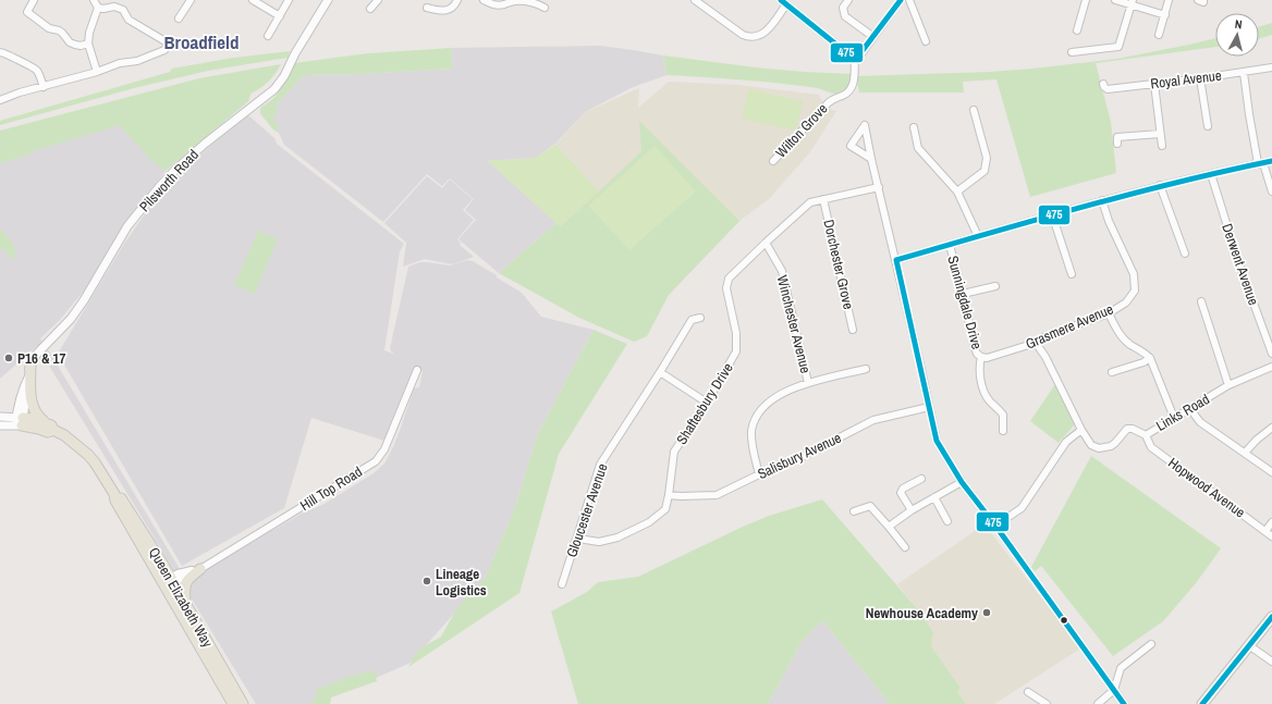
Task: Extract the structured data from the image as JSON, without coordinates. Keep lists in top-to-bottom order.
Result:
{
  "streets": {
    "main road": ["Queen Elizabeth Way"],
    "street": [
      "Royal Avenue",
      "Wilton Grove",
      "Pilsworth Road",
      "Dorchester Grove",
      "Derwent Avenue",
      "Sunningdale Drive",
      "Winchester Avenue",
      "Grasmere Avenue",
      "Shaftesbury Drive",
      "Links Road",
      "Salisbury Avenue",
      "Hopwood Avenue",
      "Hill Top Road",
      "Gloucester Avenue"
    ]
  },
  "crossings": [
    ["Pilsworth Road", "Queen Elizabeth Way"],
    ["Dorchester Grove", "Shaftesbury Drive"],
    ["Sunningdale Drive", "Grasmere Avenue"],
    ["Winchester Avenue", "Shaftesbury Drive"],
    ["Shaftesbury Drive", "Salisbury Avenue"],
    ["Shaftesbury Drive", "Gloucester Avenue"],
    ["Links Road", "Hopwood Avenue"],
    ["Hill Top Road", "Queen Elizabeth Way"]
  ],
  "districts": ["Broadfield"],
  "places": ["P16 & 17", "Lineage Logistics", "Newhouse Academy"],
  "lines": ["transit line 475"],
  "north": "top"
}
